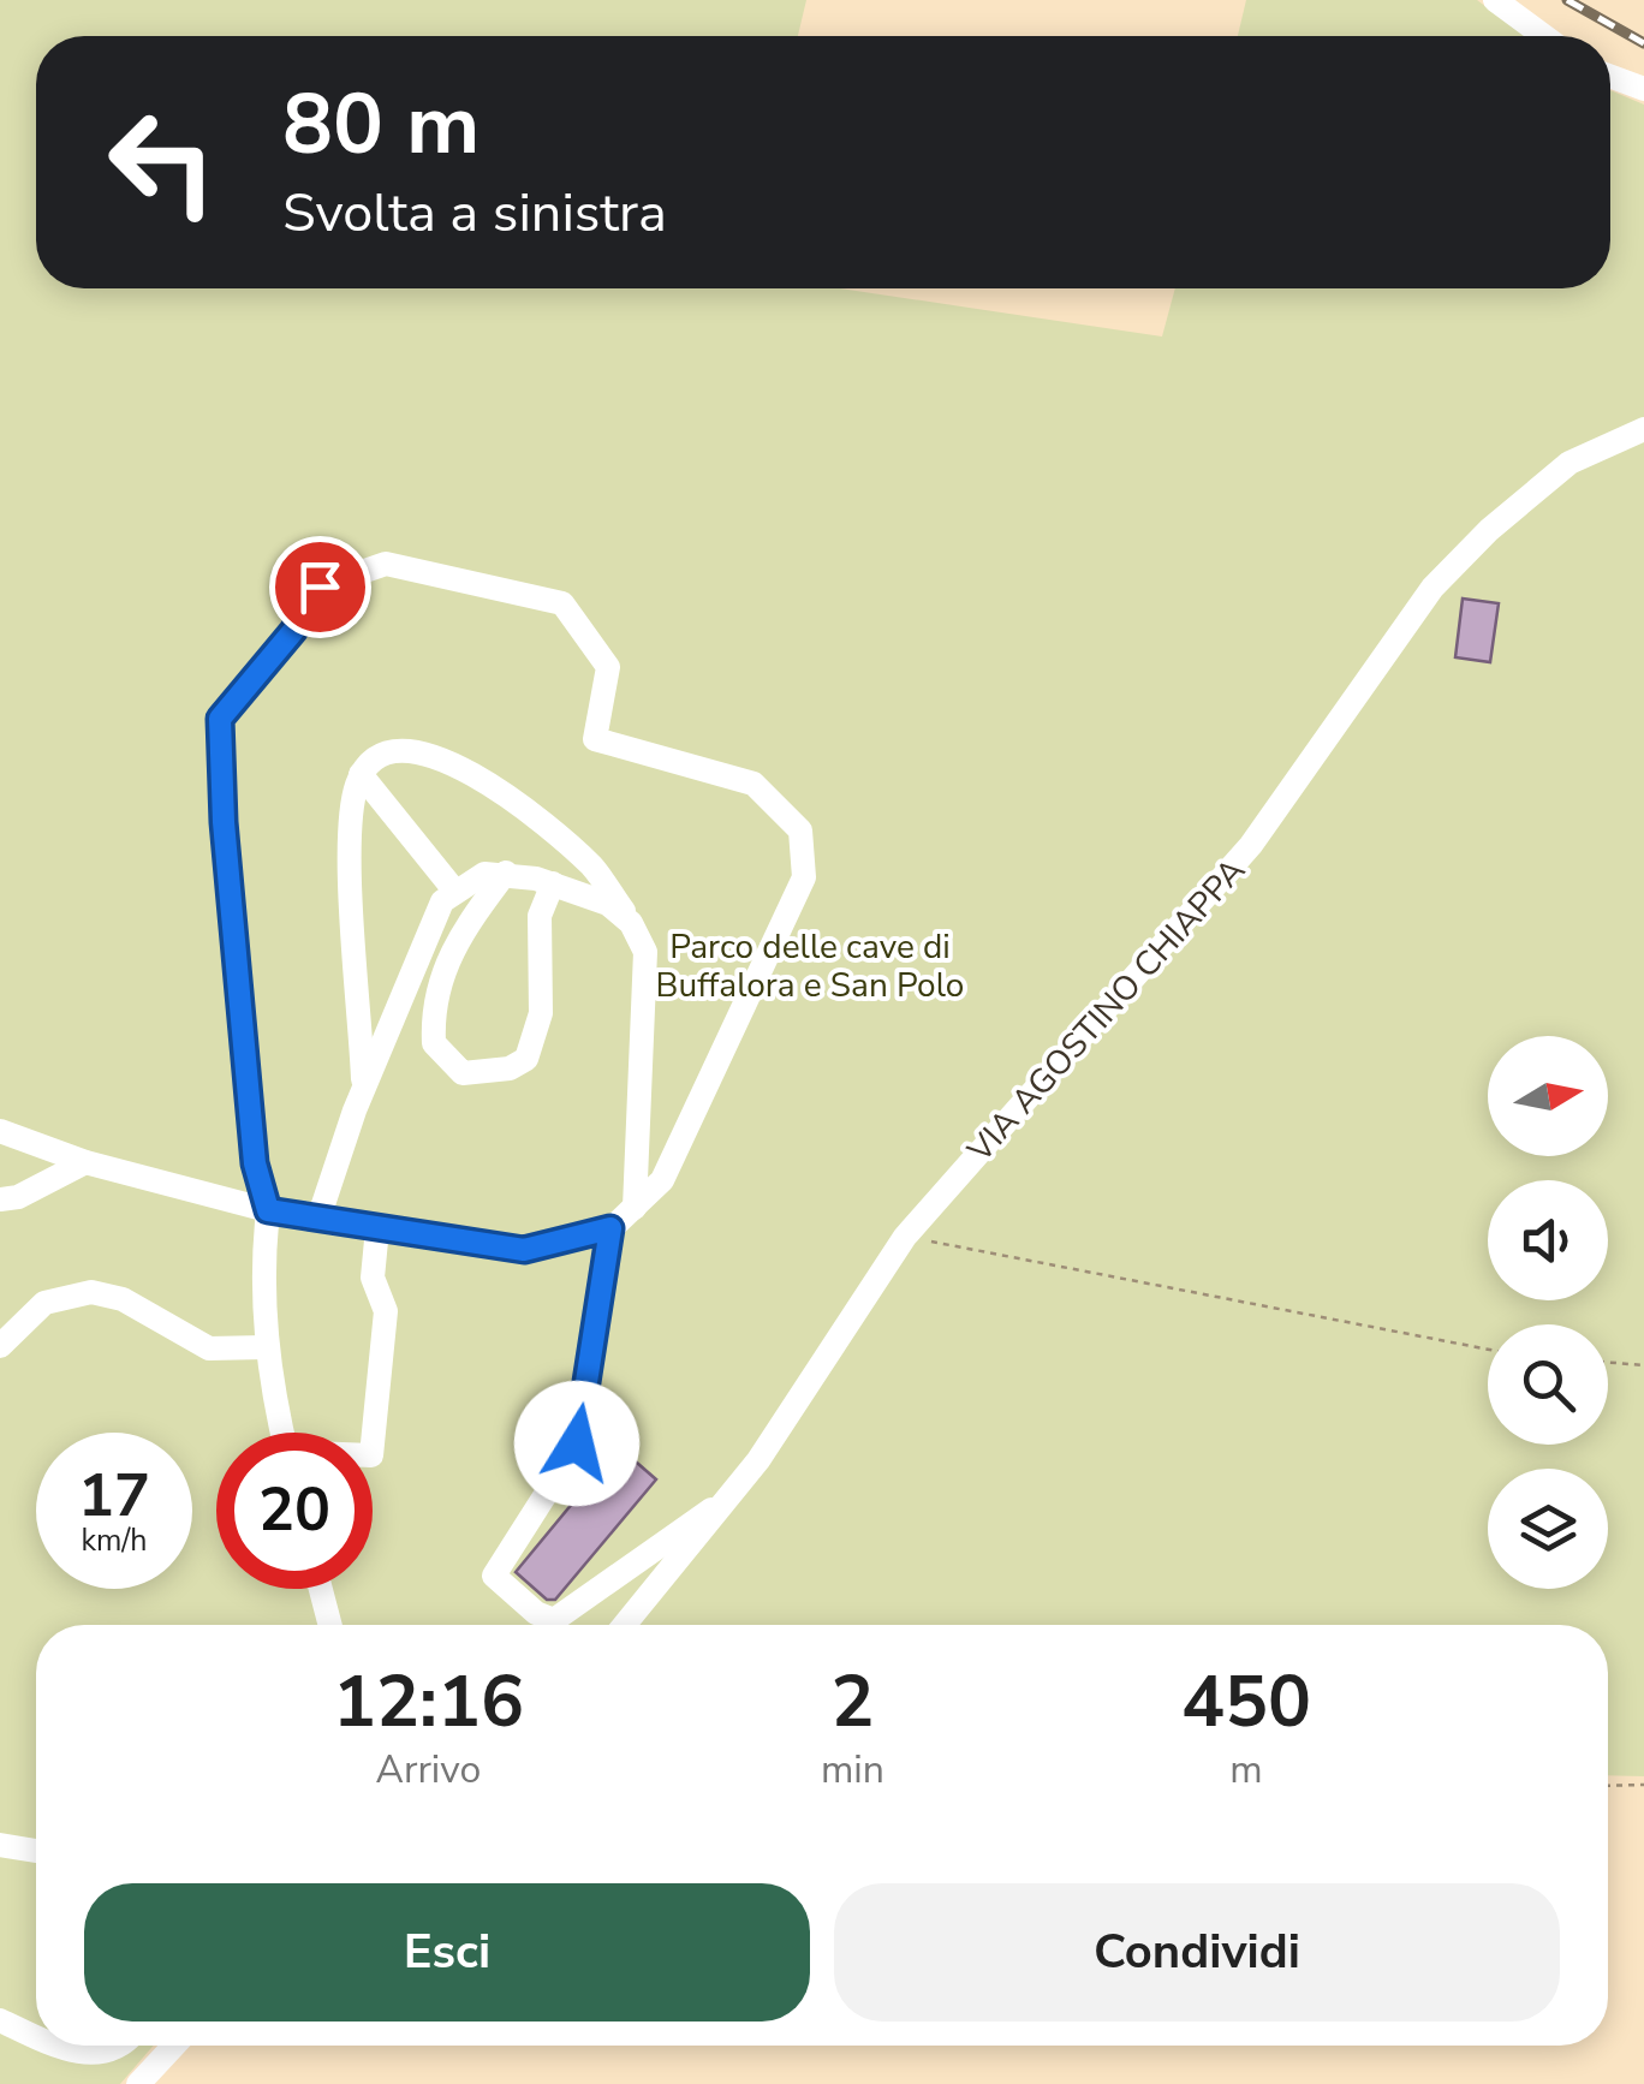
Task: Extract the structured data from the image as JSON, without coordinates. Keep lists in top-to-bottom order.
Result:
{
  "streets": {
    "street": ["VIA AGOSTINO CHIAPPA"]
  },
  "parks": ["Parco delle cave di Buffalora e San Polo"],
  "north": "right",
  "page": {
    "turn": ["80 m", "Svolta a sinistra"],
    "speed": "17 km/h",
    "limit": "20",
    "eta": [
      "12:16",
      "Arrivo",
      "2",
      "min",
      "450",
      "m"
    ],
    "buttons": ["Esci", "Condividi"]
  }
}
